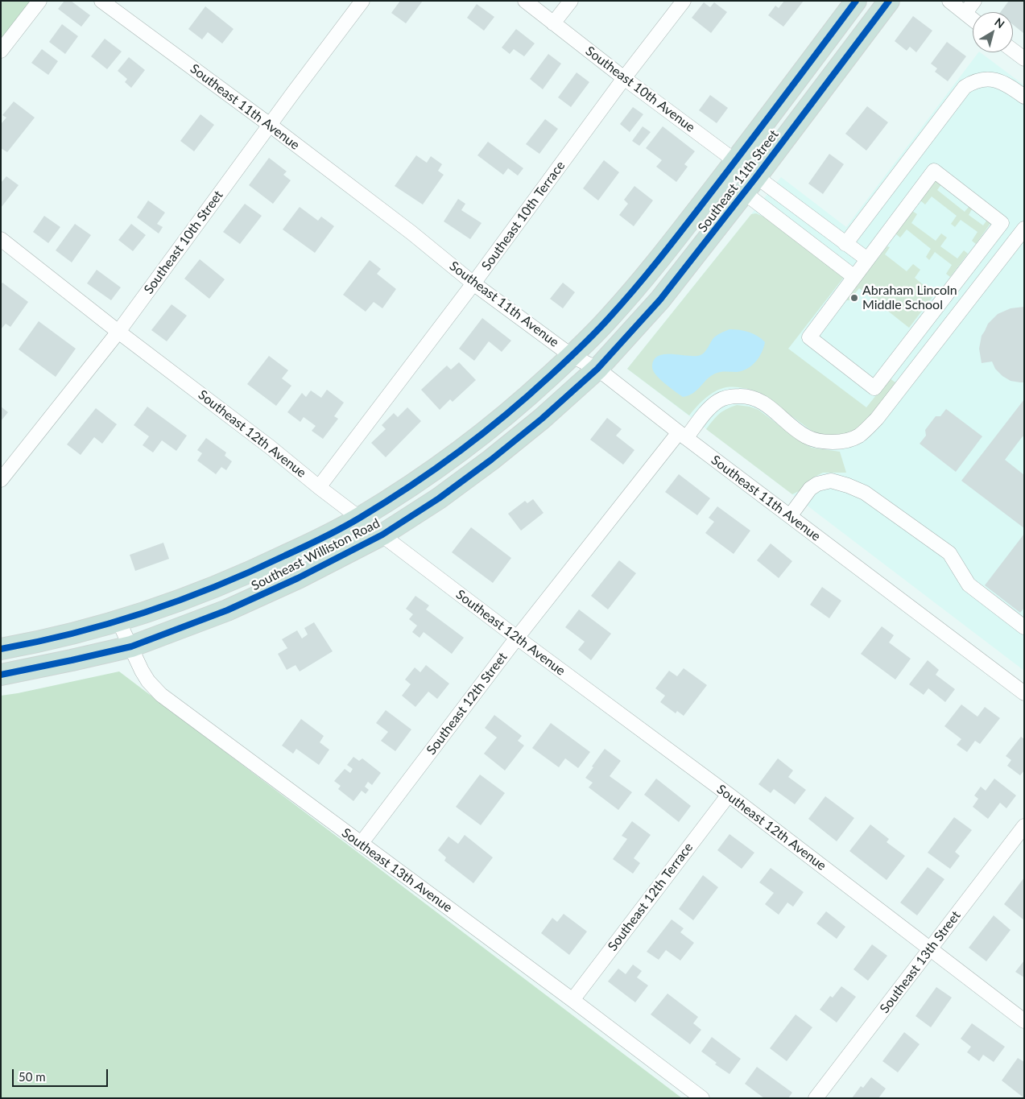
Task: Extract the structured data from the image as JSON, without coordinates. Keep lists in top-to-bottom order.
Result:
{
  "streets": {
    "highway": ["Southeast 11th Street", "Southeast Williston Road"],
    "street": [
      "Southeast 10th Avenue",
      "Southeast 11th Avenue",
      "Southeast 10th Terrace",
      "Southeast 10th Street",
      "Southeast 12th Avenue",
      "Southeast 12th Street",
      "Southeast 13th Avenue",
      "Southeast 12th Terrace",
      "Southeast 13th Street"
    ]
  },
  "crossings": [
    ["Southeast 10th Avenue", "Southeast 11th Street"],
    ["Southeast 10th Avenue", "Southeast 10th Terrace"],
    ["Southeast 11th Avenue", "Southeast 11th Street"],
    ["Southeast 11th Avenue", "Southeast 10th Terrace"],
    ["Southeast 11th Avenue", "Southeast 10th Street"],
    ["Southeast 11th Avenue", "Southeast Williston Road"],
    ["Southeast 11th Avenue", "Southeast 12th Street"],
    ["Southeast 11th Street", "Southeast Williston Road"],
    ["Southeast 10th Terrace", "Southeast 12th Avenue"],
    ["Southeast 10th Street", "Southeast 12th Avenue"],
    ["Southeast 12th Avenue", "Southeast Williston Road"],
    ["Southeast 12th Avenue", "Southeast 12th Street"],
    ["Southeast 12th Avenue", "Southeast 12th Terrace"],
    ["Southeast 12th Avenue", "Southeast 13th Street"],
    ["Southeast Williston Road", "Southeast 13th Avenue"],
    ["Southeast 12th Street", "Southeast 13th Avenue"],
    ["Southeast 13th Avenue", "Southeast 12th Terrace"]
  ],
  "places": ["Abraham Lincoln Middle School"],
  "scale_bar": "50 m",
  "north": "top right"
}
